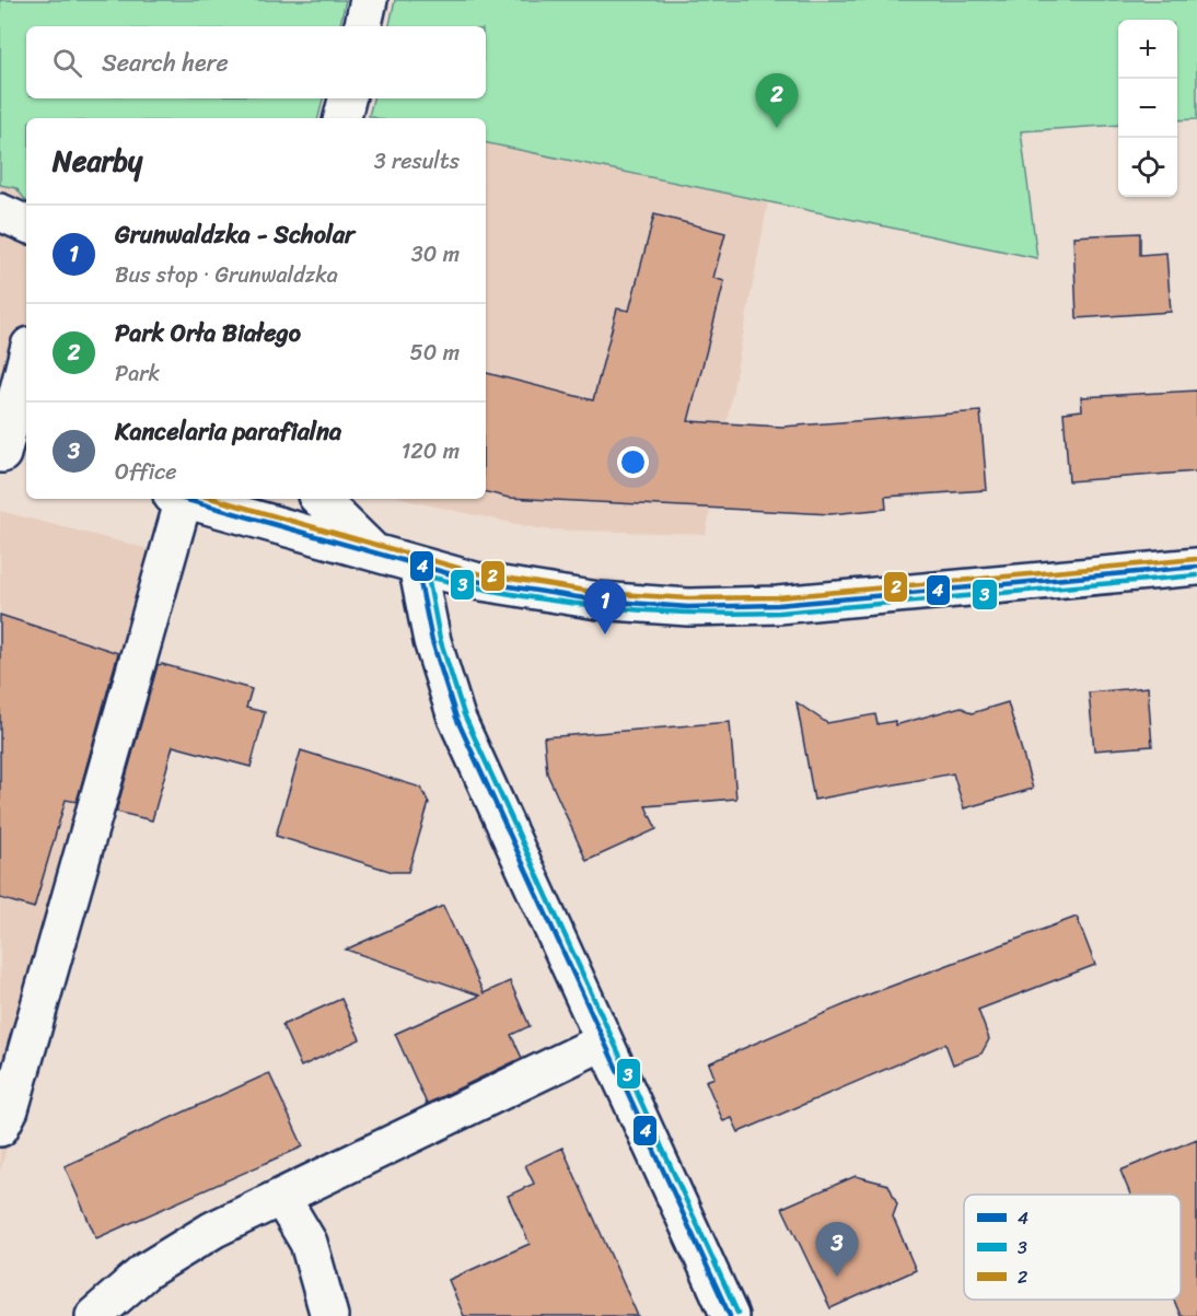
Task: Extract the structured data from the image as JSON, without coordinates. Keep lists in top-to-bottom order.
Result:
{
  "lines": ["transit line 4", "transit line 2", "transit line 3"],
  "legend": ["4", "3", "2"],
  "page": {
    "map_buttons": ["+", "−"],
    "search": "Search here",
    "pins": ["2", "1", "3"],
    "heading": ["Nearby", "3 results"],
    "list": [
      {
        "mark": "1",
        "name": "Grunwaldzka - Scholar",
        "note": "Bus stop · Grunwaldzka",
        "value": "30 m"
      },
      {
        "mark": "2",
        "name": "Park Orła Białego",
        "note": "Park",
        "value": "50 m"
      },
      {
        "mark": "3",
        "name": "Kancelaria parafialna",
        "note": "Office",
        "value": "120 m"
      }
    ]
  }
}
